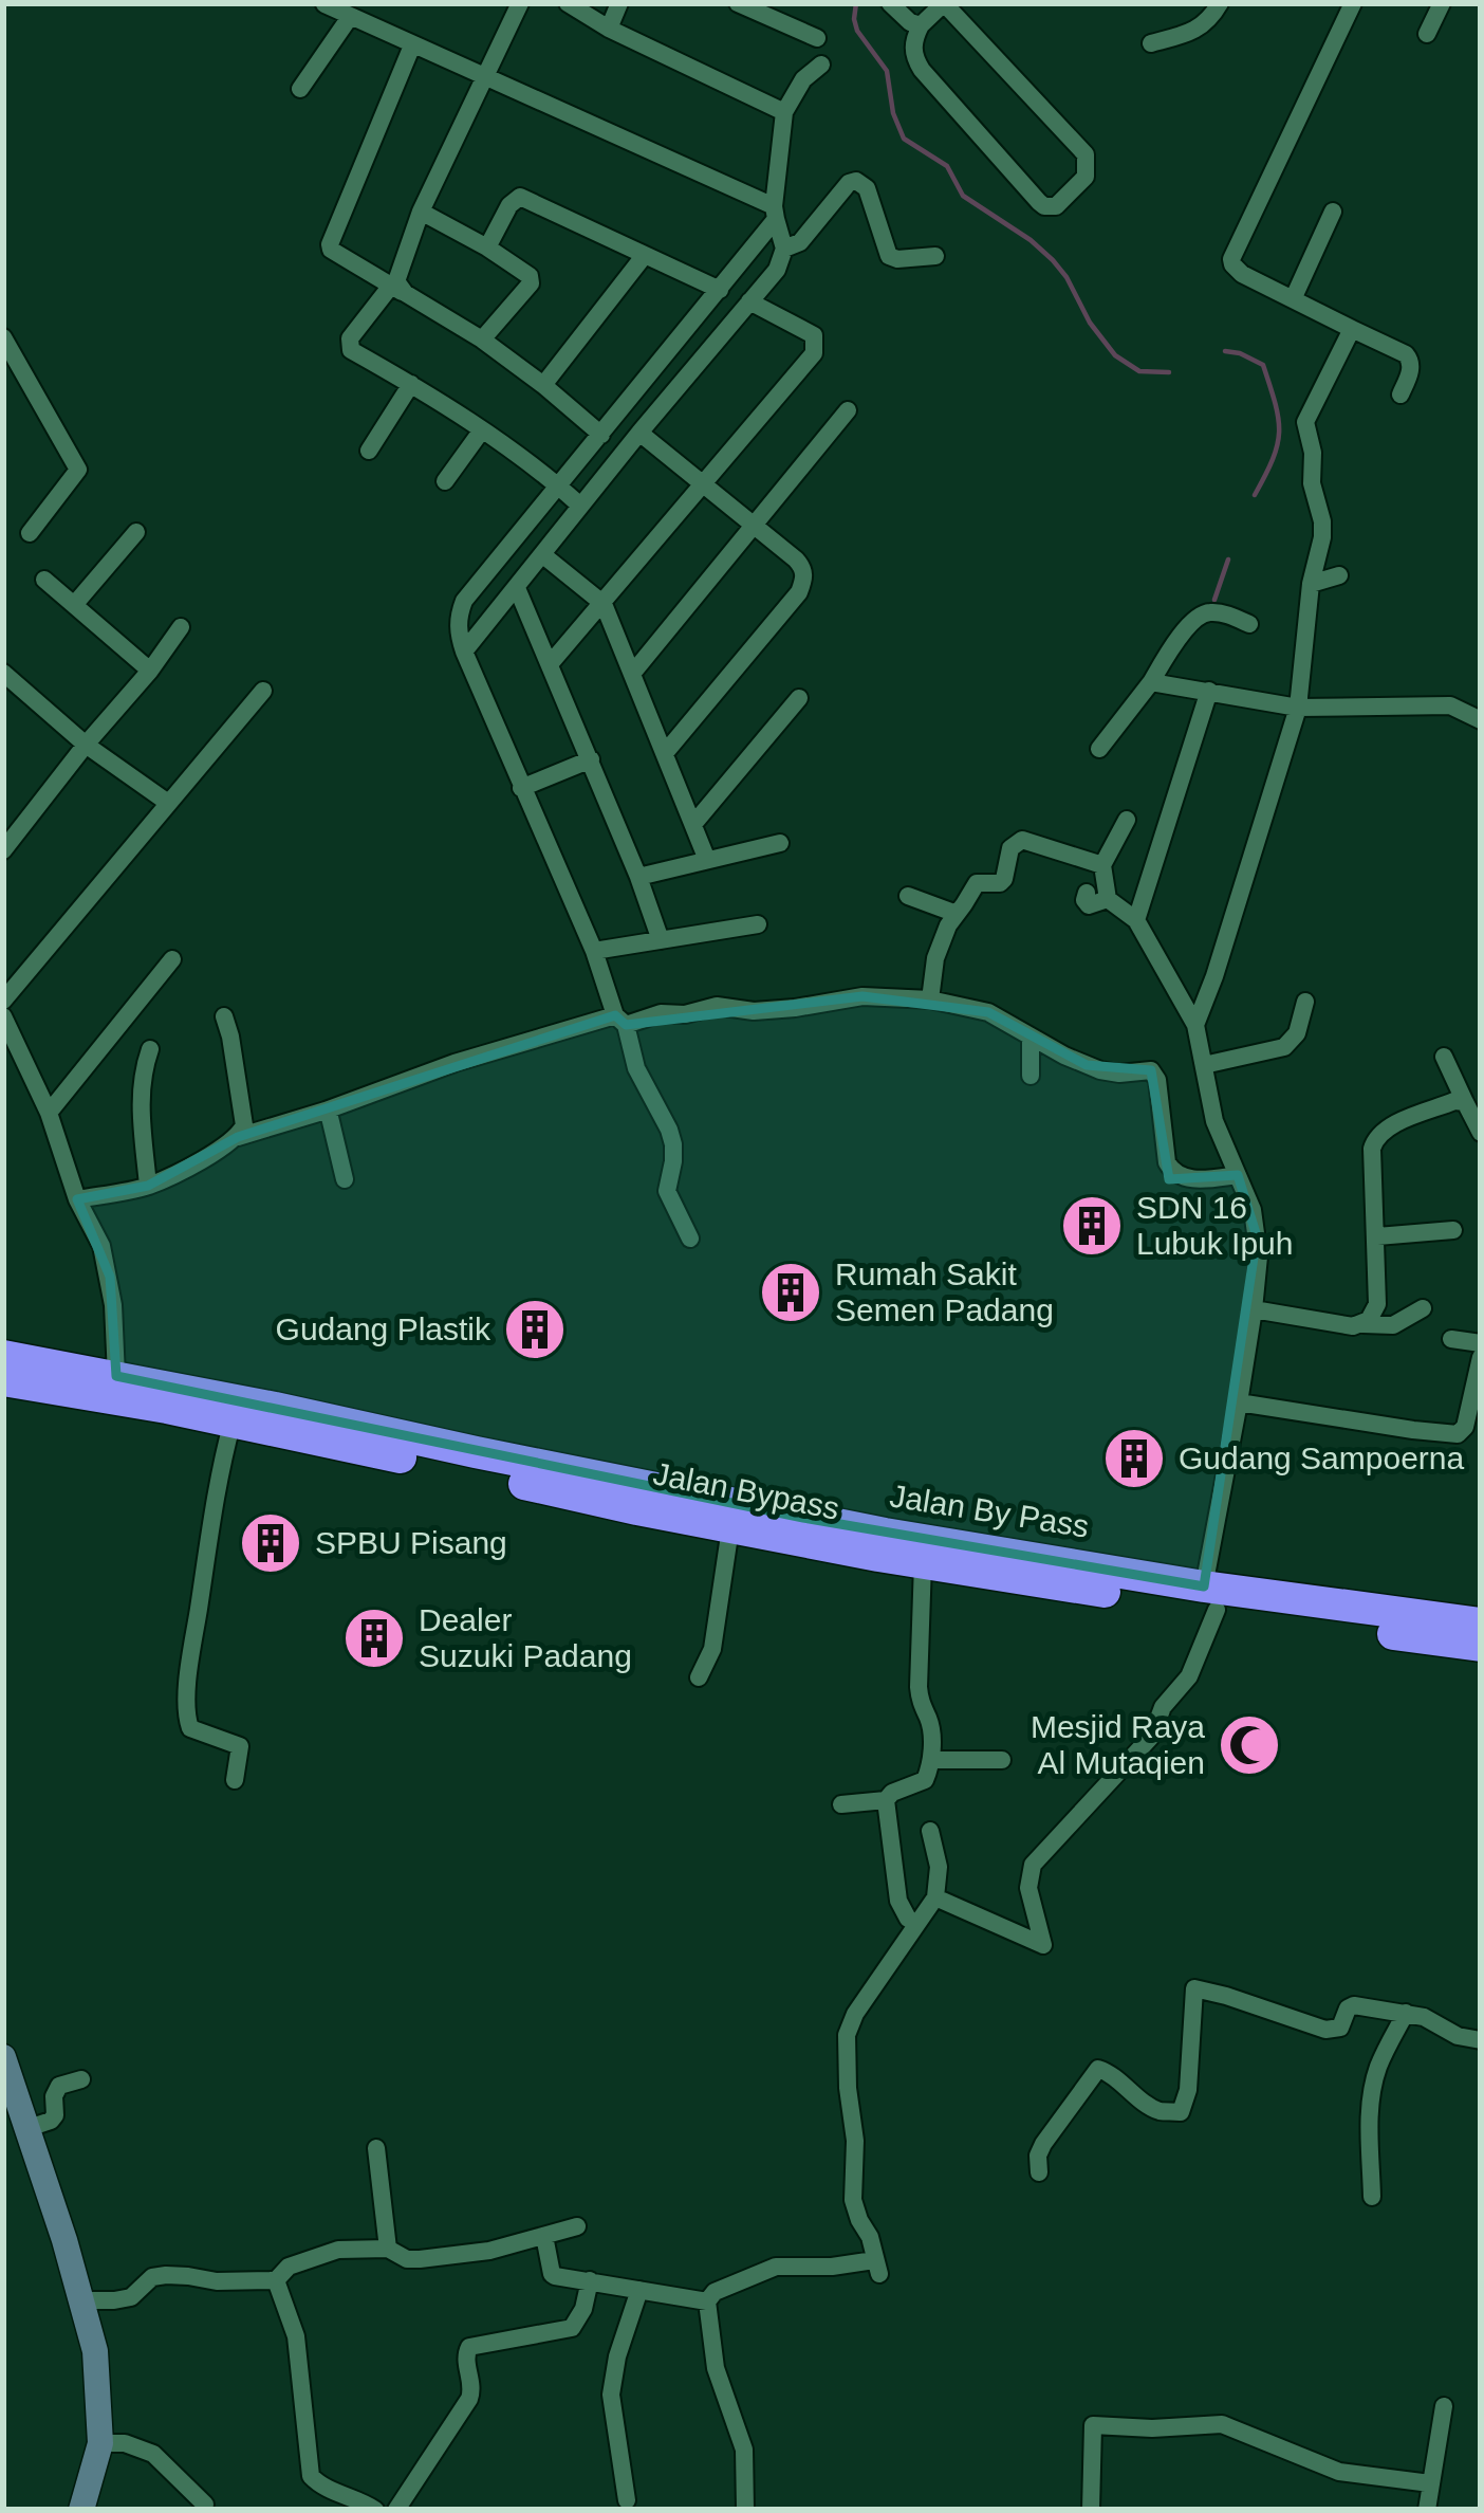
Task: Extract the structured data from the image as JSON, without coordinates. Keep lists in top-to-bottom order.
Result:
{
  "streets": {
    "highway": ["Jalan Bypass", "Jalan By Pass"]
  },
  "crossings": [
    ["Jalan Bypass", "Jalan By Pass"]
  ],
  "places": {
    "building": [
      "SDN 16 Lubuk Ipuh",
      "Rumah Sakit Semen Padang",
      "Gudang Plastik",
      "Gudang Sampoerna",
      "SPBU Pisang",
      "Dealer Suzuki Padang"
    ],
    "mosque": ["Mesjid Raya Al Mutaqien"]
  }
}
